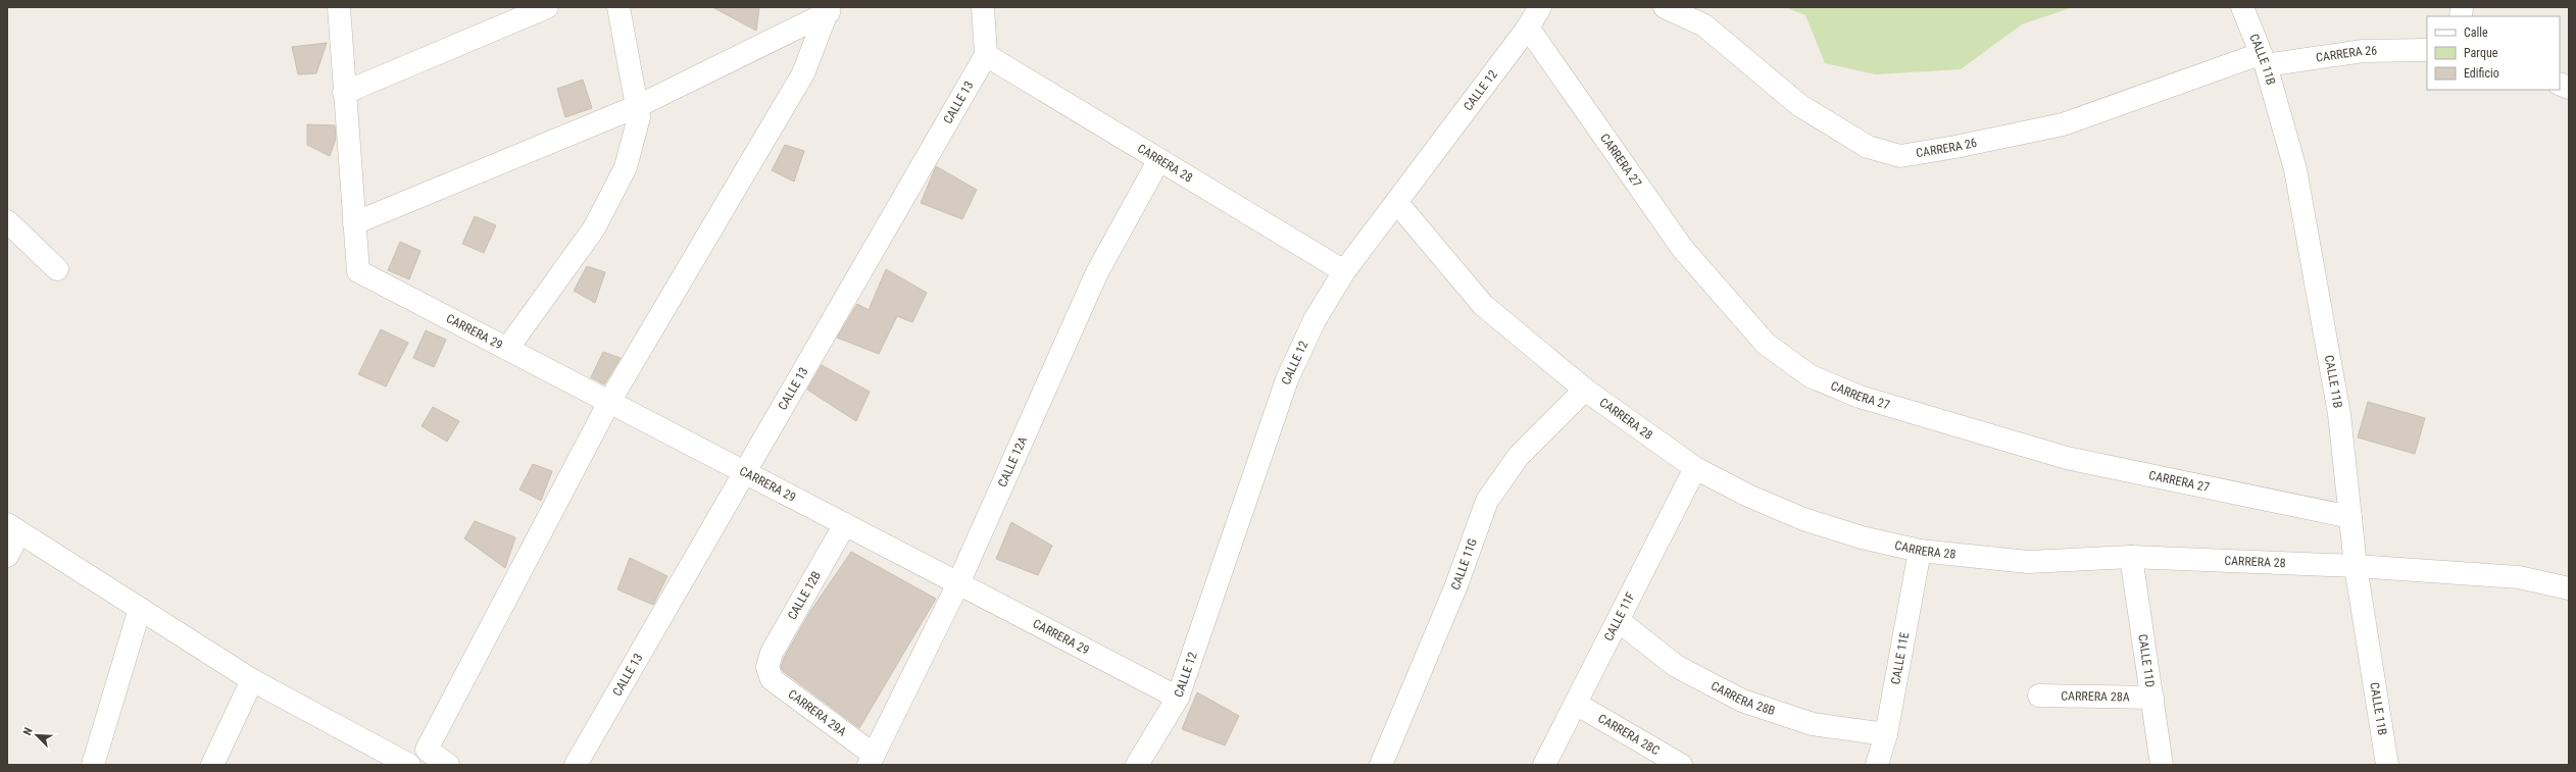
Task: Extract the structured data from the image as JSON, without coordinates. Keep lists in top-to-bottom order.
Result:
{
  "streets": {
    "street": [
      "CARRERA 26",
      "CALLE 11B",
      "CALLE 12",
      "CALLE 13",
      "CARRERA 27",
      "CARRERA 28",
      "CARRERA 29",
      "CALLE 12A",
      "CALLE 11G",
      "CALLE 12B",
      "CALLE 11F",
      "CALLE 11E",
      "CALLE 11D",
      "CARRERA 28A",
      "CARRERA 28B",
      "CARRERA 29A",
      "CARRERA 28C"
    ]
  },
  "crossings": [
    ["CARRERA 26", "CALLE 11B"],
    ["CALLE 11B", "CARRERA 27"],
    ["CALLE 11B", "CARRERA 28"],
    ["CALLE 12", "CARRERA 27"],
    ["CALLE 12", "CARRERA 28"],
    ["CALLE 12", "CARRERA 29"],
    ["CALLE 13", "CARRERA 28"],
    ["CALLE 13", "CARRERA 29"],
    ["CARRERA 28", "CALLE 12A"],
    ["CARRERA 28", "CALLE 11G"],
    ["CARRERA 28", "CALLE 11F"],
    ["CARRERA 28", "CALLE 11E"],
    ["CARRERA 28", "CALLE 11D"],
    ["CARRERA 29", "CALLE 12A"],
    ["CARRERA 29", "CALLE 12B"],
    ["CALLE 12A", "CARRERA 29A"],
    ["CALLE 12B", "CARRERA 29A"],
    ["CALLE 11F", "CARRERA 28B"],
    ["CALLE 11F", "CARRERA 28C"],
    ["CALLE 11E", "CARRERA 28B"],
    ["CALLE 11D", "CARRERA 28A"]
  ],
  "legend": ["Calle", "Parque", "Edificio"],
  "north": "top left"
}
